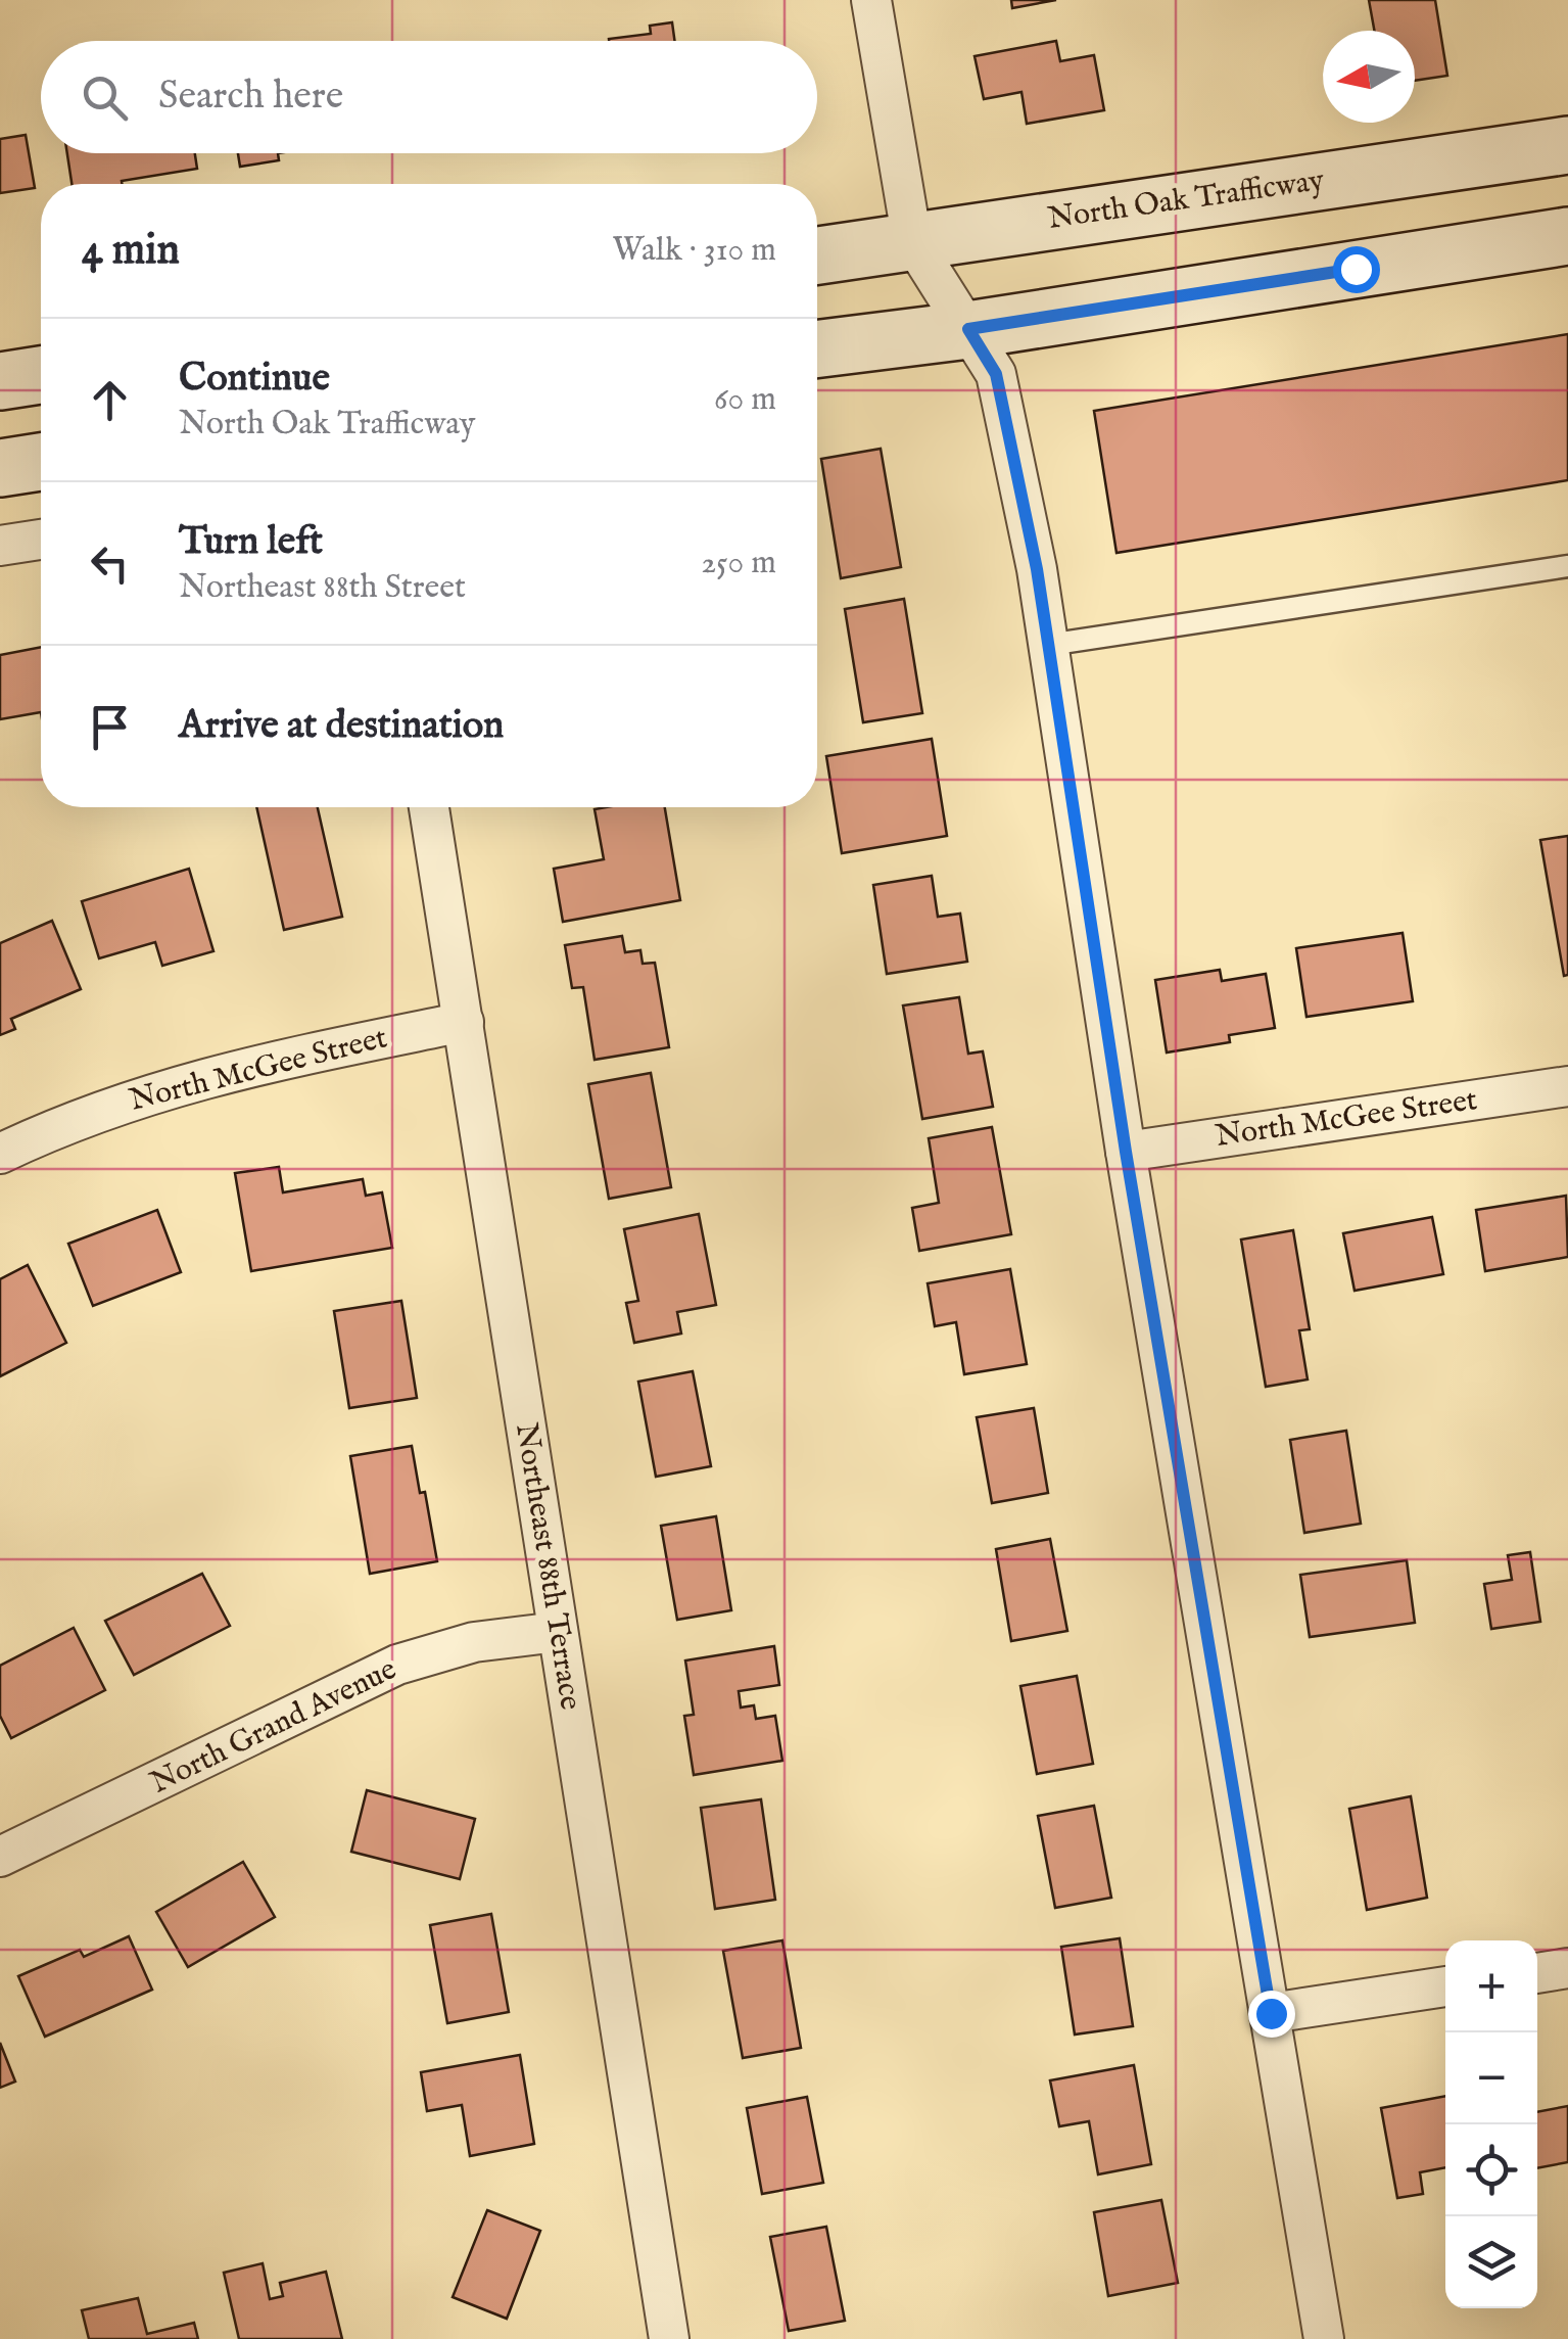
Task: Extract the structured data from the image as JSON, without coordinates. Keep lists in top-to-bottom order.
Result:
{
  "streets": {
    "main road": ["North Oak Trafficway"],
    "street": ["North McGee Street", "Northeast 88th Terrace", "North Grand Avenue"]
  },
  "crossings": [
    ["North McGee Street", "Northeast 88th Terrace"],
    ["Northeast 88th Terrace", "North Grand Avenue"]
  ],
  "north": "left",
  "page": {
    "search": "Search here",
    "heading": ["4 min", "Walk · 310 m"],
    "list": [
      ["Continue", "North Oak Trafficway", "60 m"],
      ["Turn left", "Northeast 88th Street", "250 m"],
      "Arrive at destination"
    ],
    "map_buttons": ["+", "−"]
  }
}
